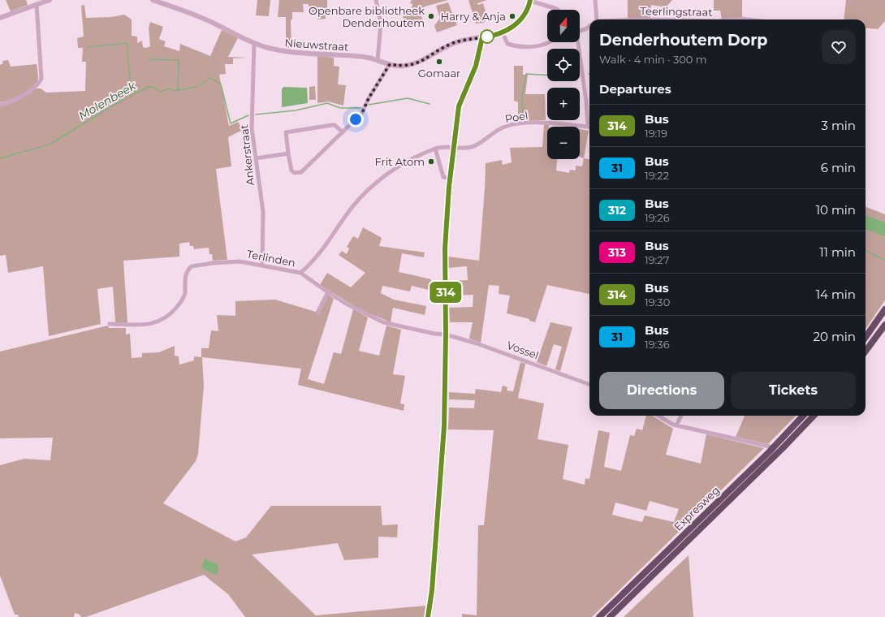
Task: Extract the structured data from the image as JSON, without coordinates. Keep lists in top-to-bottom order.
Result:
{
  "streets": {
    "highway": ["Expresweg"],
    "street": [
      "Teerlingstraat",
      "Nieuwstraat",
      "Poel",
      "Ankerstraat",
      "Terlinden",
      "Vossel"
    ]
  },
  "crossings": [
    ["Nieuwstraat", "Ankerstraat"],
    ["Poel", "Terlinden"],
    ["Ankerstraat", "Terlinden"],
    ["Terlinden", "Vossel"]
  ],
  "water": ["Molenbeek"],
  "places": [
    "Openbare bibliotheek Denderhoutem",
    "Harry & Anja",
    "Gomaar",
    "Frit Atom"
  ],
  "lines": ["bus line 314"],
  "north": "top",
  "page": {
    "on_map": "314",
    "map_buttons": ["+", "−"],
    "heading": [
      ["Denderhoutem Dorp", "Walk · 4 min · 300 m"],
      "Departures"
    ],
    "list": [
      {
        "mark": "314",
        "name": "Bus",
        "note": "19:19",
        "value": "3 min"
      },
      {
        "mark": "31",
        "name": "Bus",
        "note": "19:22",
        "value": "6 min"
      },
      {
        "mark": "312",
        "name": "Bus",
        "note": "19:26",
        "value": "10 min"
      },
      {
        "mark": "313",
        "name": "Bus",
        "note": "19:27",
        "value": "11 min"
      },
      {
        "mark": "314",
        "name": "Bus",
        "note": "19:30",
        "value": "14 min"
      },
      {
        "mark": "31",
        "name": "Bus",
        "note": "19:36",
        "value": "20 min"
      }
    ],
    "buttons": ["Directions", "Tickets"]
  }
}
